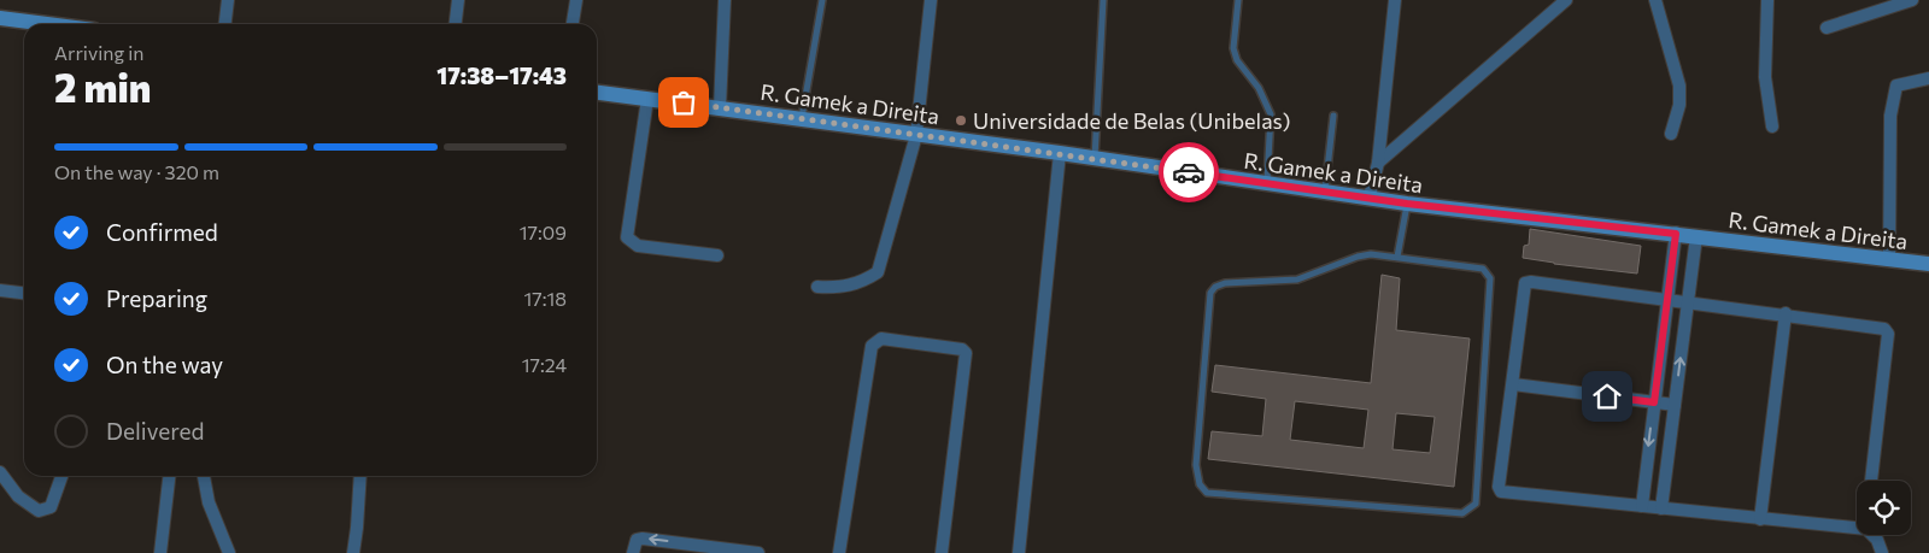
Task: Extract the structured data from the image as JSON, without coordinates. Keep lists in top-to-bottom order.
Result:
{
  "streets": {
    "main road": ["R. Gamek a Direita"]
  },
  "places": ["Universidade de Belas (Unibelas)"],
  "page": {
    "heading": ["2 min", "Arriving in", "17:38–17:43"],
    "bar": "On the way · 320 m",
    "list": [
      ["Confirmed", "17:09"],
      ["Preparing", "17:18"],
      ["On the way", "17:24"],
      "Delivered"
    ]
  }
}
